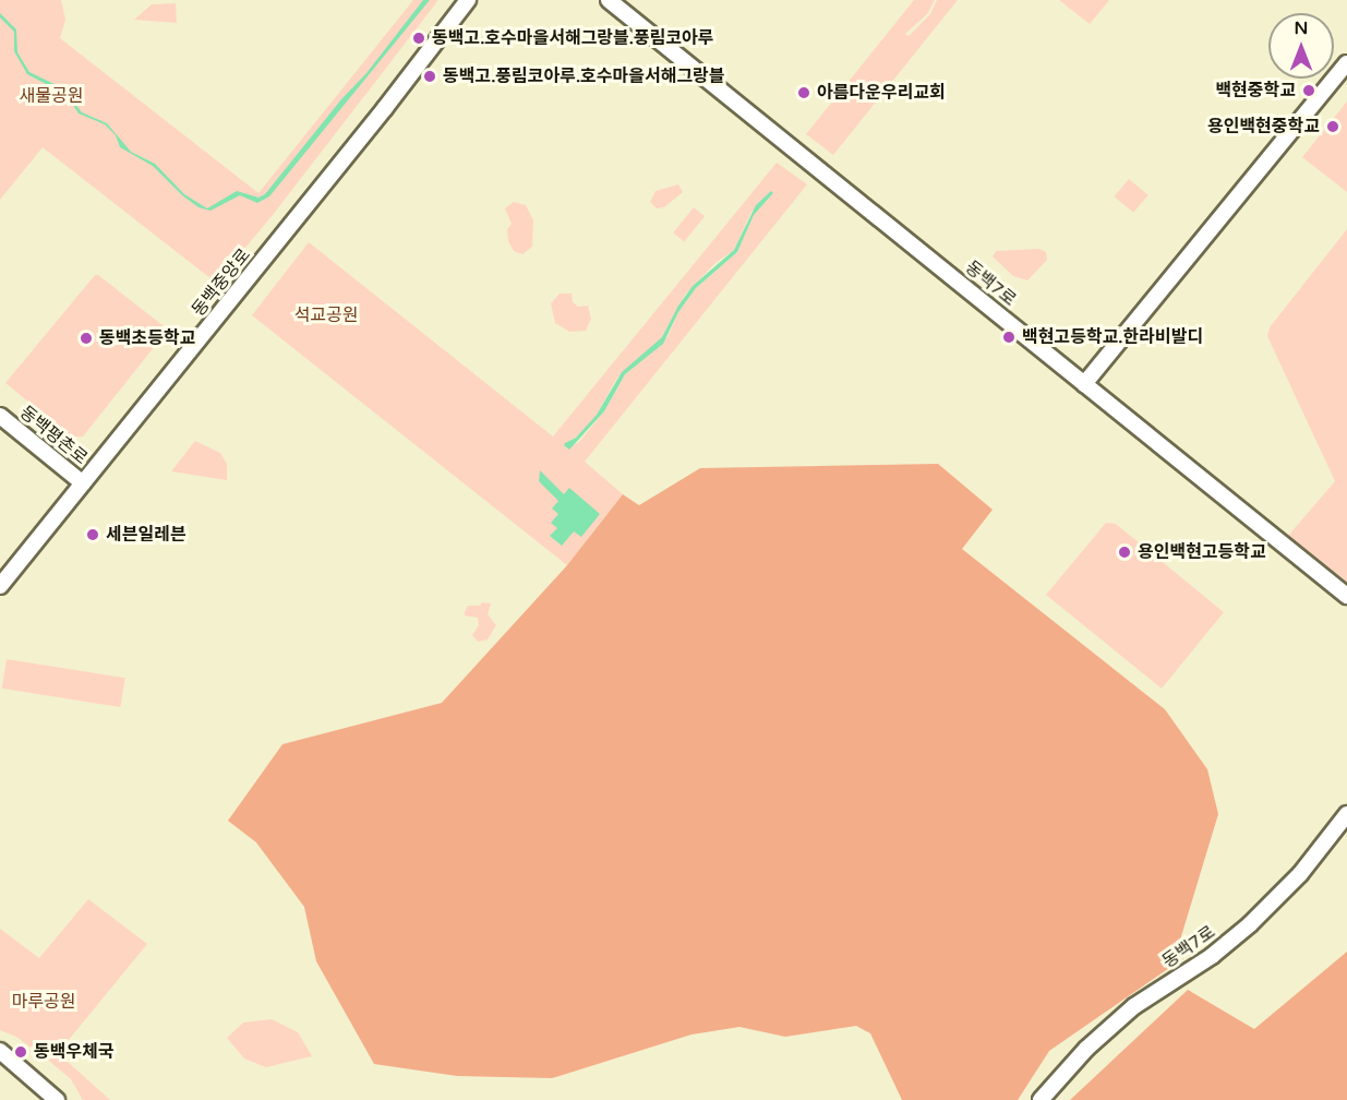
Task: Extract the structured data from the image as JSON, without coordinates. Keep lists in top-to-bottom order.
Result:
{
  "streets": {
    "street": ["동백중앙로", "동백7로", "동백평촌로"]
  },
  "crossings": [
    ["동백중앙로", "동백평촌로"]
  ],
  "parks": ["새물공원", "석교공원", "마루공원"],
  "places": [
    "동백고.호수마을서해그랑블.풍림코아루",
    "동백고.풍림코아루.호수마을서해그랑블",
    "백현중학교",
    "아름다운우리교회",
    "용인백현중학교",
    "백현고등학교.한라비발디",
    "동백초등학교",
    "세븐일레븐",
    "용인백현고등학교",
    "동백우체국"
  ],
  "north": "top"
}
